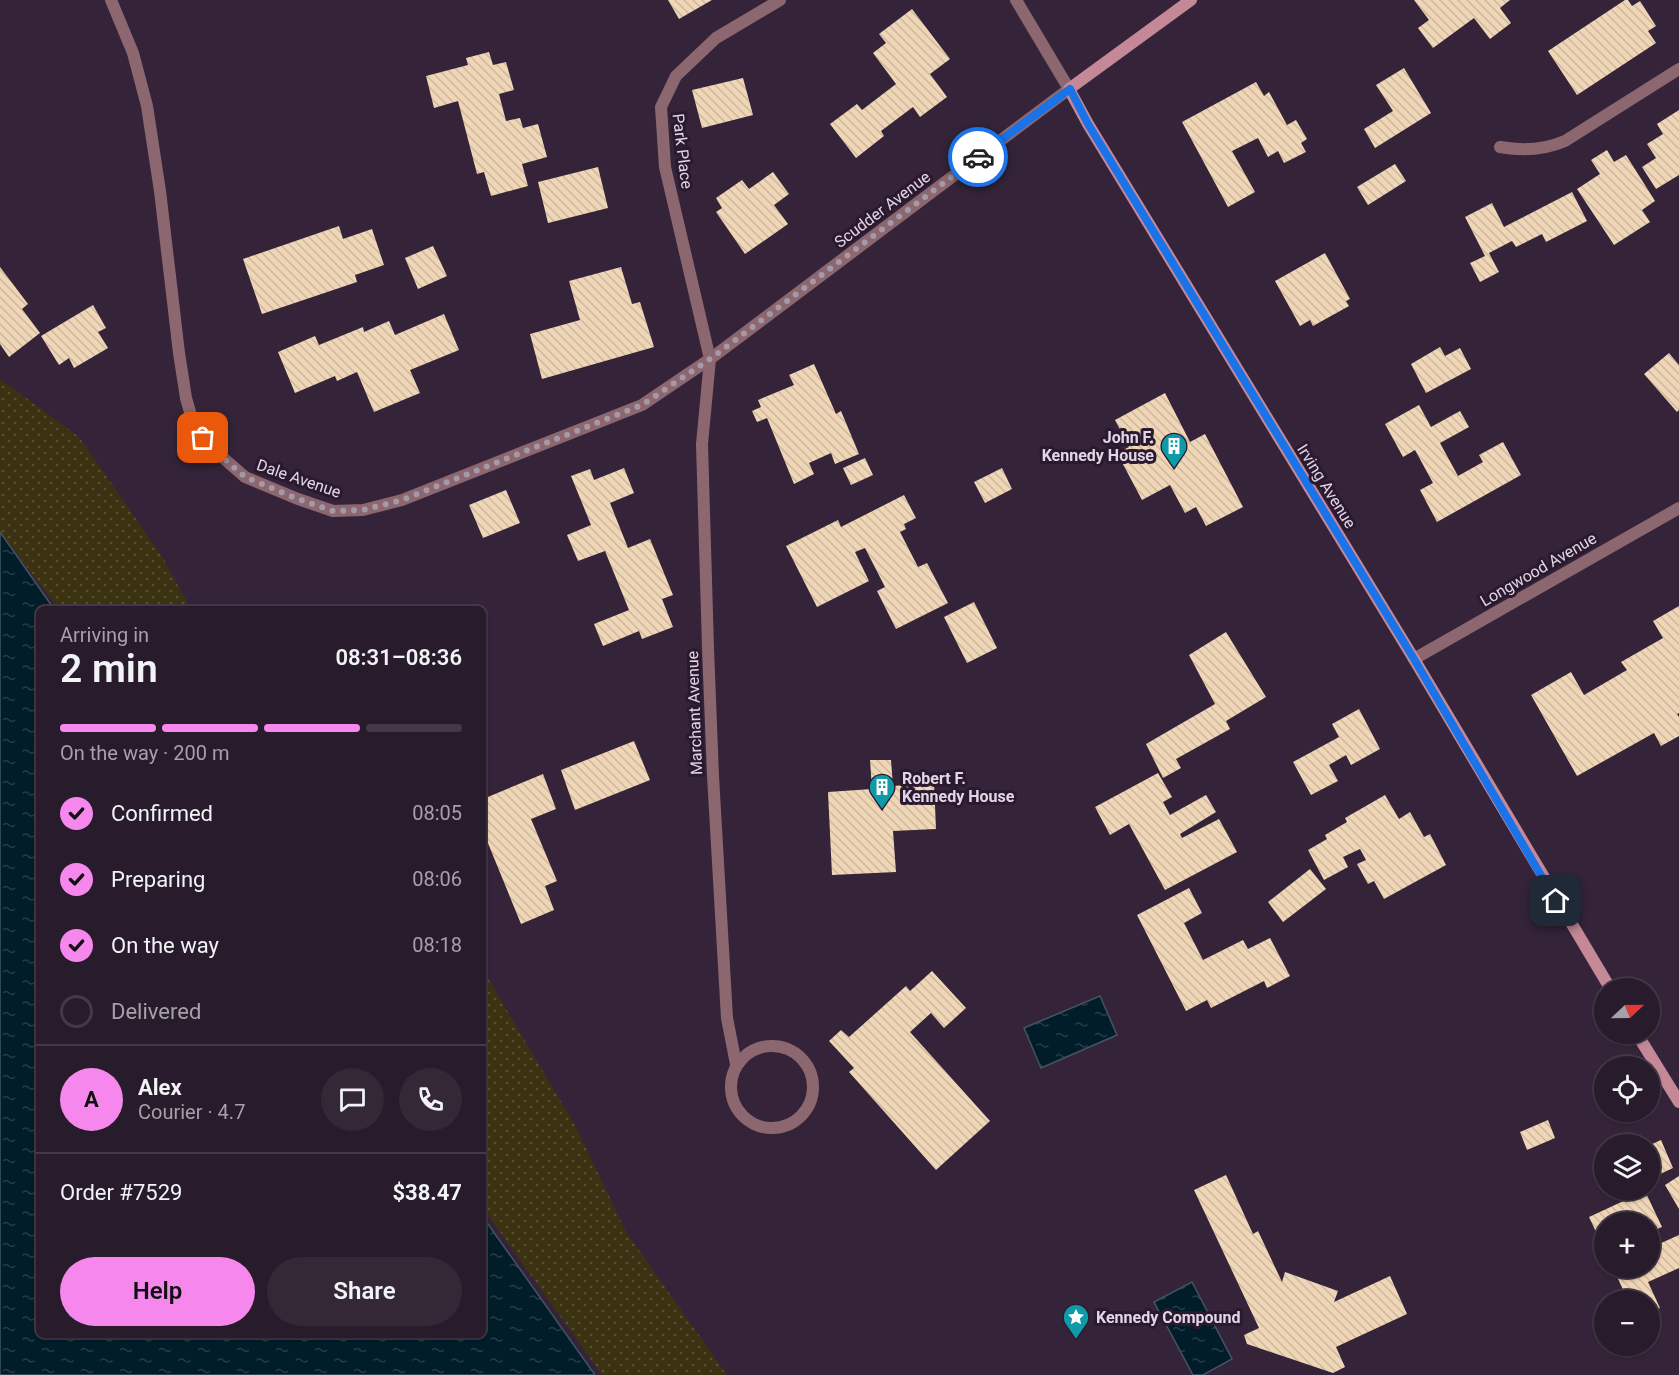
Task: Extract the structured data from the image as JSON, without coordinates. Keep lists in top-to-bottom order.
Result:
{
  "streets": {
    "street": [
      "Park Place",
      "Scudder Avenue",
      "Dale Avenue",
      "Irving Avenue",
      "Longwood Avenue",
      "Marchant Avenue"
    ]
  },
  "crossings": [
    ["Park Place", "Scudder Avenue"],
    ["Park Place", "Dale Avenue"],
    ["Park Place", "Marchant Avenue"],
    ["Scudder Avenue", "Dale Avenue"],
    ["Scudder Avenue", "Irving Avenue"],
    ["Scudder Avenue", "Marchant Avenue"],
    ["Dale Avenue", "Marchant Avenue"],
    ["Irving Avenue", "Longwood Avenue"]
  ],
  "places": {
    "building": ["John F. Kennedy House", "Robert F. Kennedy House"],
    "place": ["Kennedy Compound"]
  },
  "north": "right",
  "page": {
    "heading": ["2 min", "Arriving in", "08:31–08:36"],
    "panel": [
      "Alex",
      "Courier · 4.7",
      "Order #7529",
      "$38.47"
    ],
    "bar": "On the way · 200 m",
    "list": [
      ["Confirmed", "08:05"],
      ["Preparing", "08:06"],
      ["On the way", "08:18"],
      "Delivered"
    ],
    "map_buttons": ["+", "−"],
    "round": "A",
    "buttons": ["Help", "Share"]
  }
}
